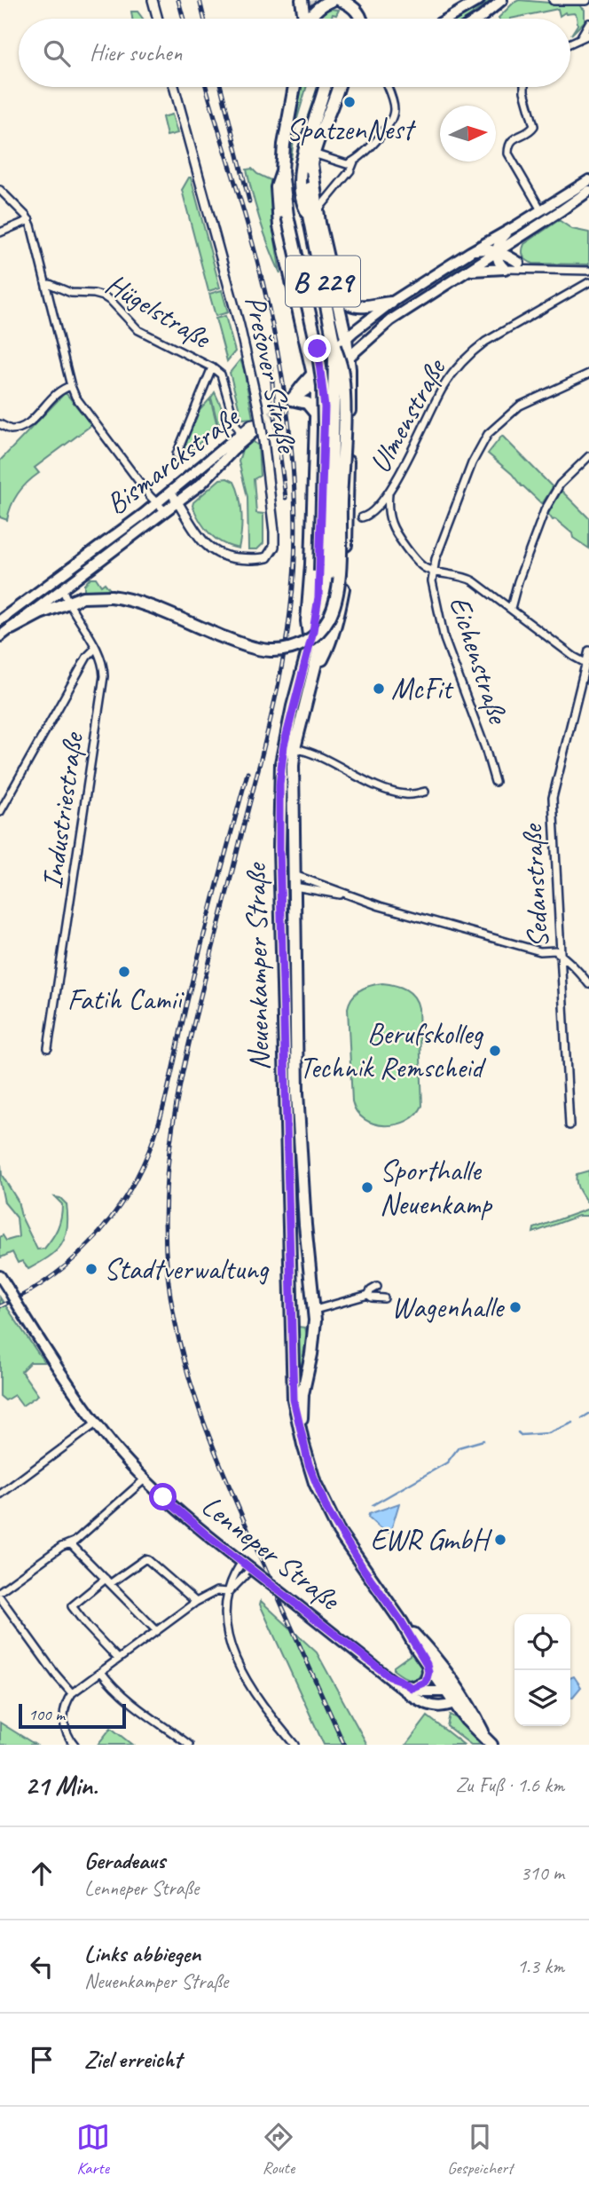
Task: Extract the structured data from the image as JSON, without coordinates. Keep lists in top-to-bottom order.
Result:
{
  "streets": {
    "main road": [
      "B 229",
      "Bismarckstraße",
      "Neuenkamper Straße",
      "Lenneper Straße"
    ],
    "street": [
      "Hügelstraße",
      "Prešover Straße",
      "Ulmenstraße",
      "Eichenstraße",
      "Industriestraße",
      "Sedanstraße"
    ]
  },
  "crossings": [
    ["B 229", "Neuenkamper Straße"],
    ["B 229", "Lenneper Straße"],
    ["Hügelstraße", "Bismarckstraße"],
    ["Prešover Straße", "Bismarckstraße"],
    ["Ulmenstraße", "Eichenstraße"],
    ["Bismarckstraße", "Industriestraße"],
    ["Neuenkamper Straße", "Lenneper Straße"]
  ],
  "places": [
    "SpatzenNest",
    "McFit",
    "Fatih Camii",
    "Berufskolleg Technik Remscheid",
    "Sporthalle Neuenkamp",
    "Stadtverwaltung",
    "Wagenhalle",
    "EWR GmbH"
  ],
  "scale_bar": "100 m",
  "north": "right",
  "page": {
    "search": "Hier suchen",
    "scale": "100 m",
    "heading": ["21 Min.", "Zu Fuß · 1.6 km"],
    "list": [
      ["Geradeaus", "Lenneper Straße", "310 m"],
      ["Links abbiegen", "Neuenkamper Straße", "1.3 km"],
      "Ziel erreicht"
    ],
    "nav": ["Karte", "Route", "Gespeichert"]
  }
}
